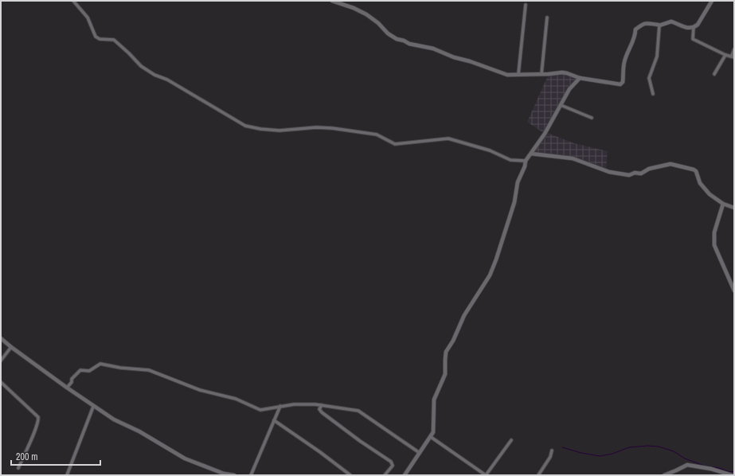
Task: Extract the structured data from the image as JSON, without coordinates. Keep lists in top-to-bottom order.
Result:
{
  "scale_bar": "200 m"
}
